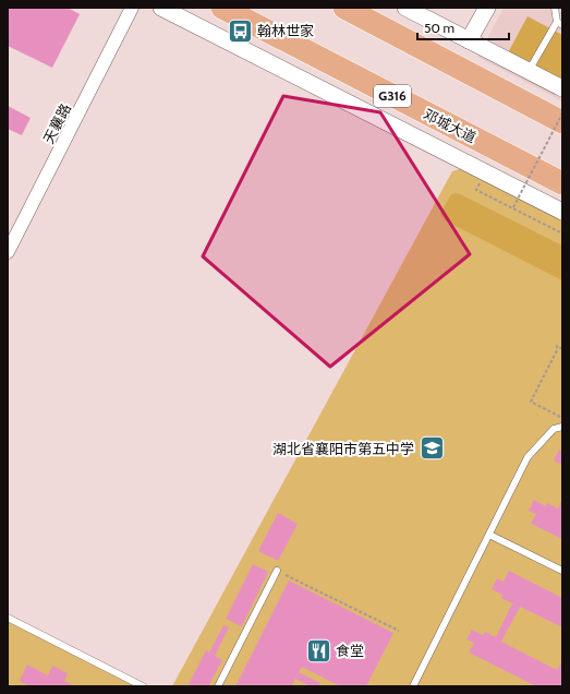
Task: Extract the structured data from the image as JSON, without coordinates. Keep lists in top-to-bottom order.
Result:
{
  "streets": {
    "highway": ["G316", "邓城大道"],
    "street": ["天襄路"]
  },
  "places": {
    "bus stop": ["翰林世家"],
    "school or university": ["湖北省襄阳市第五中学"],
    "restaurant": ["食堂"]
  },
  "scale_bar": "50 m"
}
